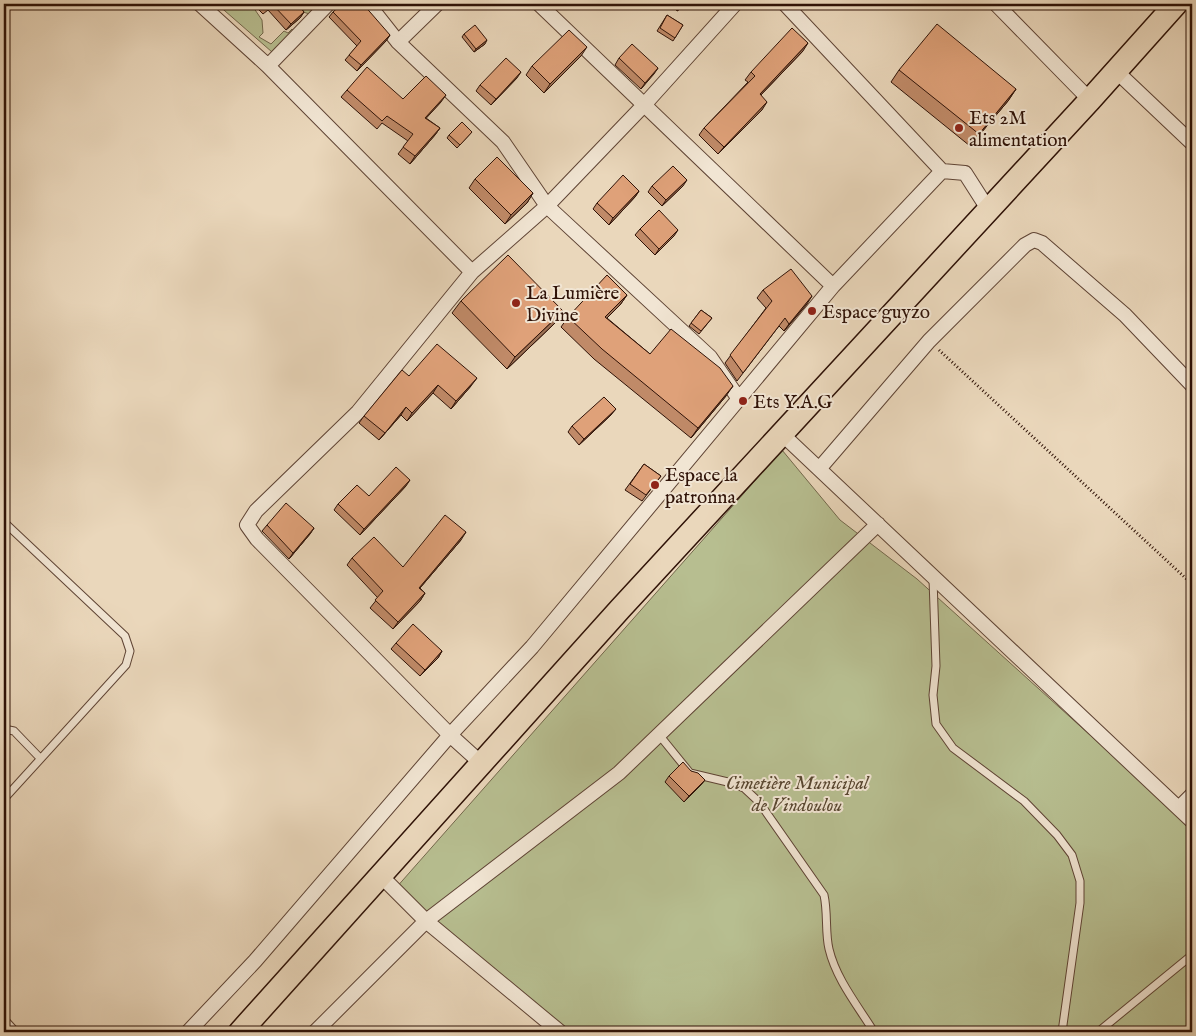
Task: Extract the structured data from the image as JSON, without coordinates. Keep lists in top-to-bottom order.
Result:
{
  "parks": ["Cimetière Municipal de Vindoulou"],
  "places": [
    "Ets 2M alimentation",
    "La Lumière Divine",
    "Espace guyzo",
    "Ets Y.A.G",
    "Espace la patronna"
  ]
}
